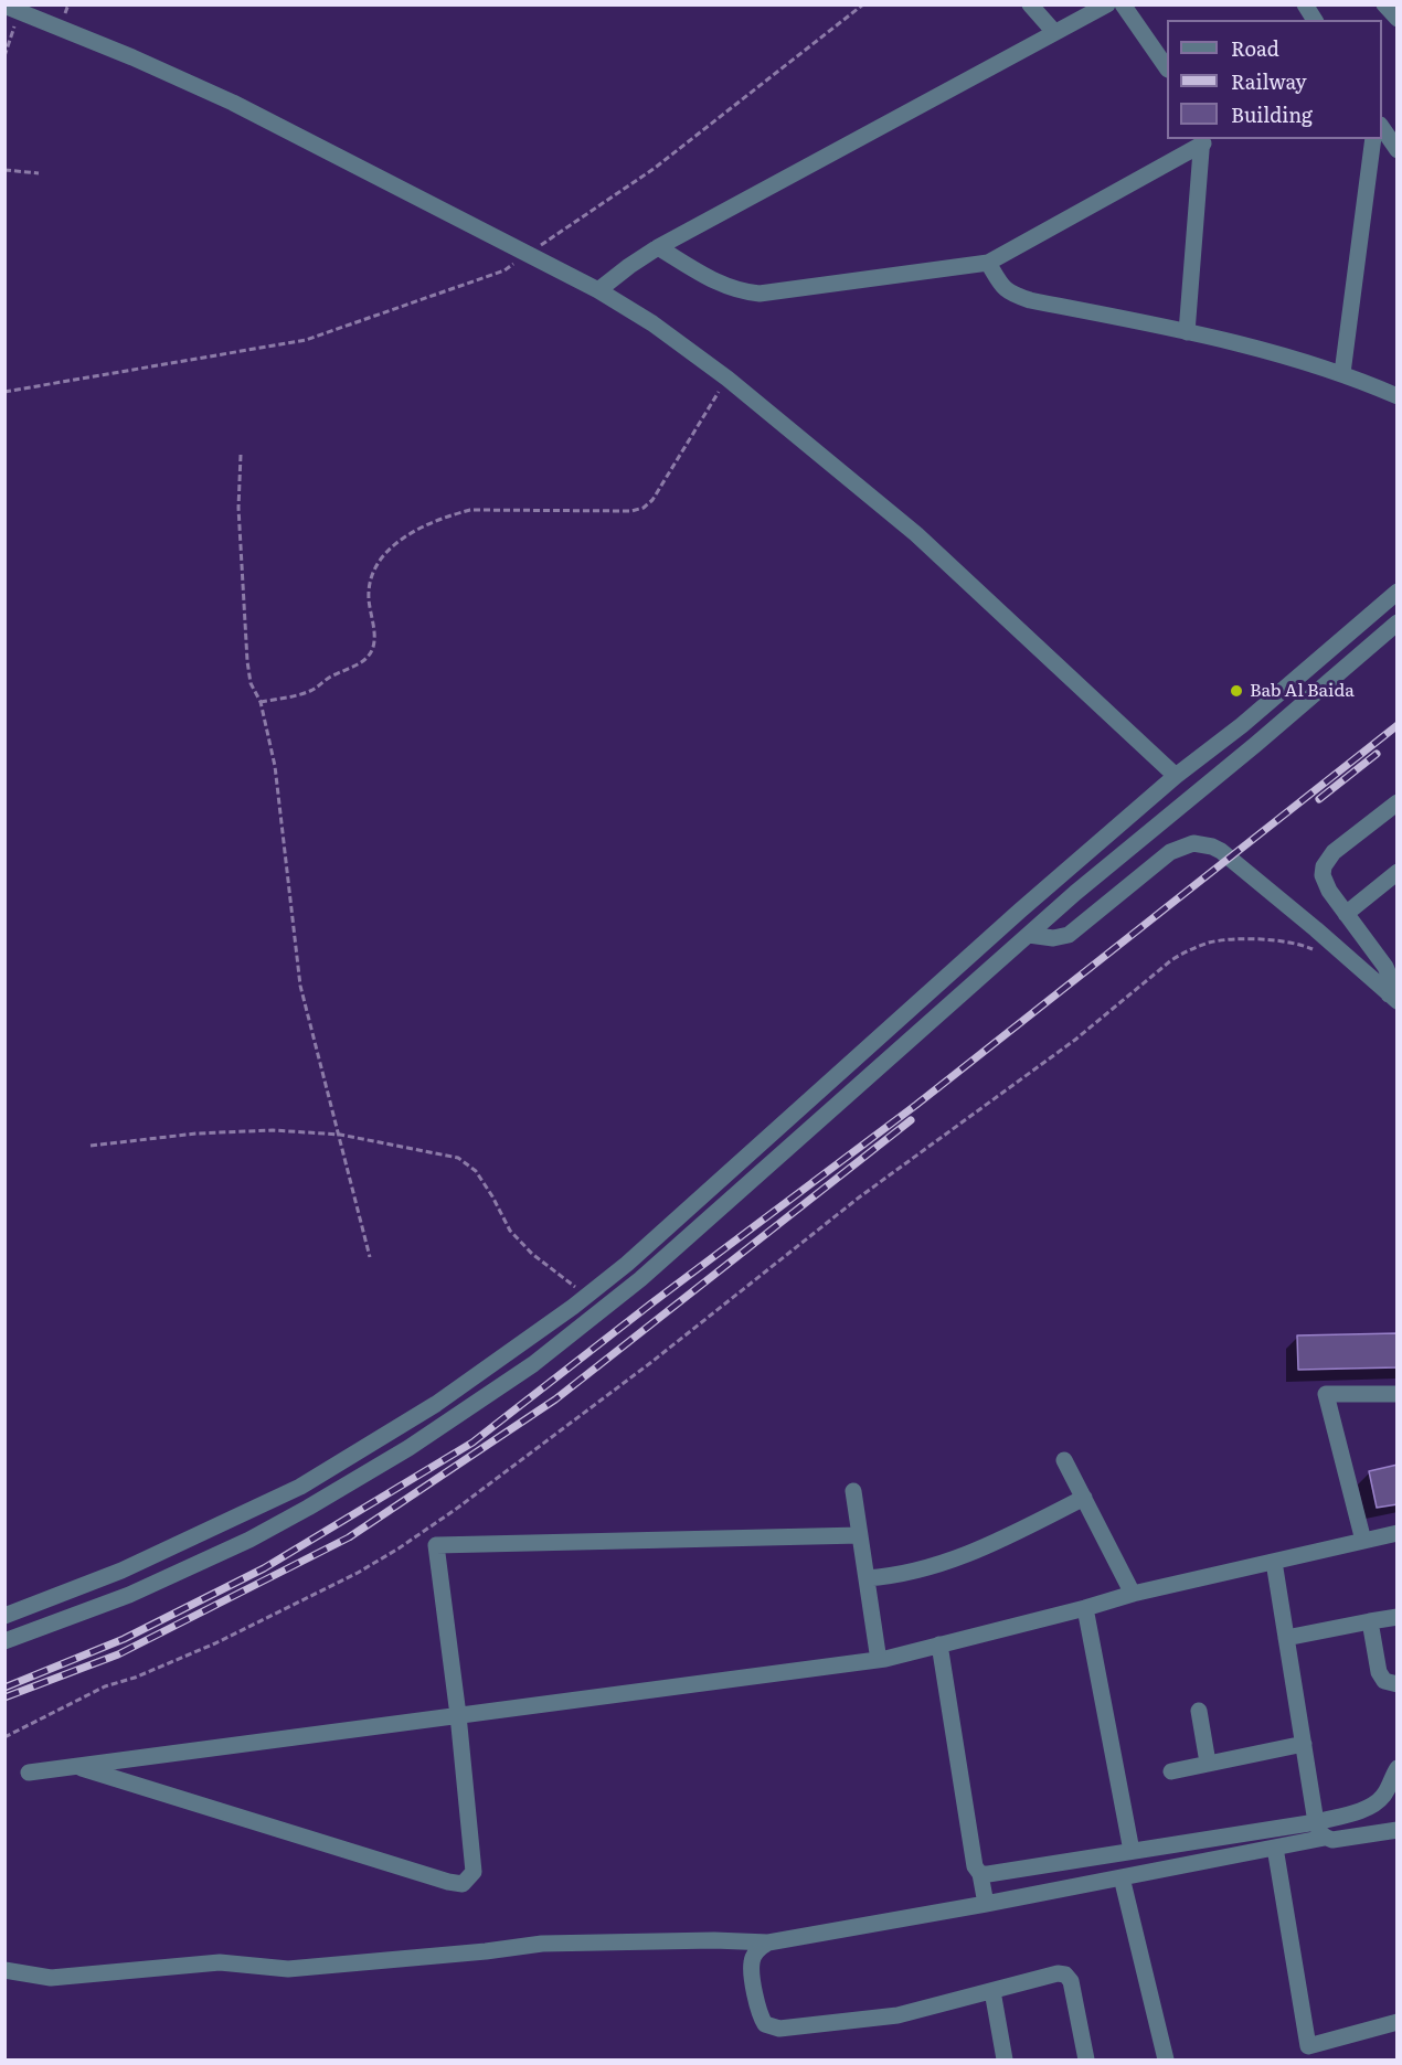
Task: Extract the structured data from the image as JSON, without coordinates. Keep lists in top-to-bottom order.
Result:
{
  "places": ["Bab Al Baida"],
  "legend": ["Road", "Railway", "Building"]
}
